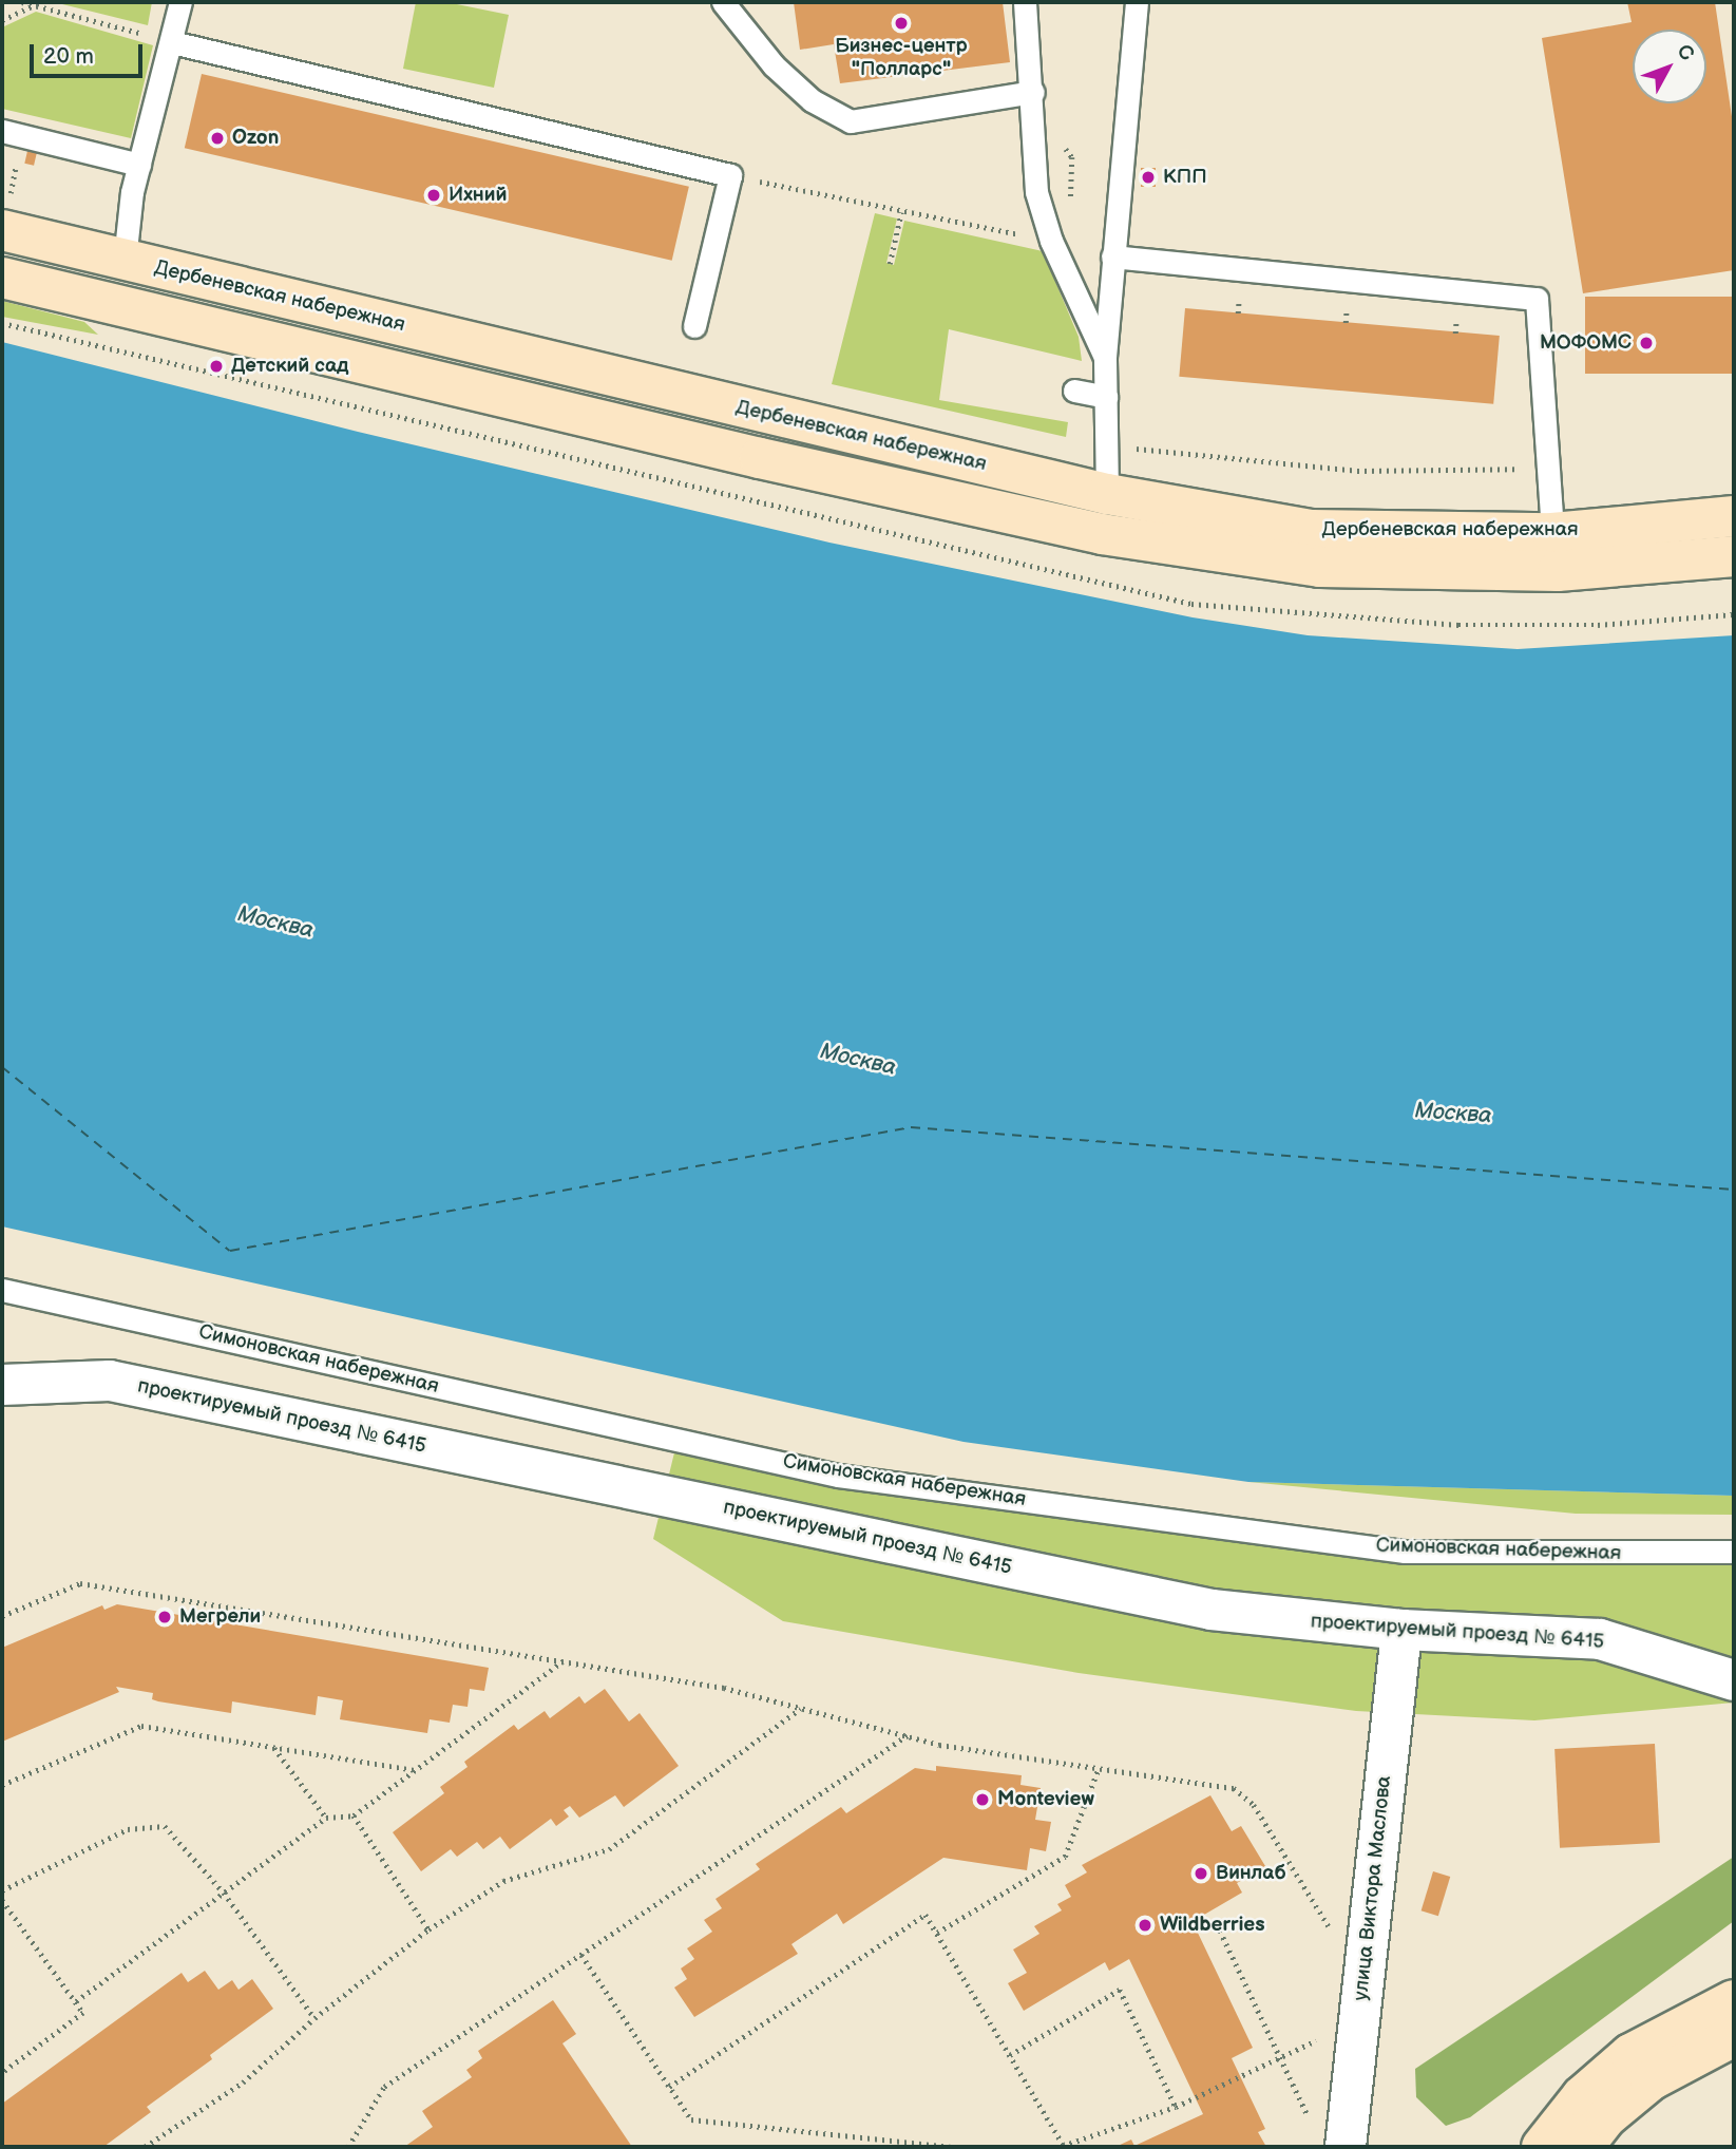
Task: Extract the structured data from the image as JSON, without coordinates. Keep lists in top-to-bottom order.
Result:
{
  "streets": {
    "main road": ["Дербеневская набережная"],
    "street": ["проектируемый проезд № 6415", "улица Виктора Маслова"],
    "lane": ["Симоновская набережная"]
  },
  "crossings": [
    ["проектируемый проезд № 6415", "улица Виктора Маслова"]
  ],
  "water": ["Москва"],
  "places": [
    "Бизнес-центр \"Полларс\"",
    "Ozon",
    "КПП",
    "Ихний",
    "МОФОМС",
    "Детский сад",
    "Мегрели",
    "Monteview",
    "Винлаб",
    "Wildberries"
  ],
  "scale_bar": "20 m",
  "north": "top right"
}
